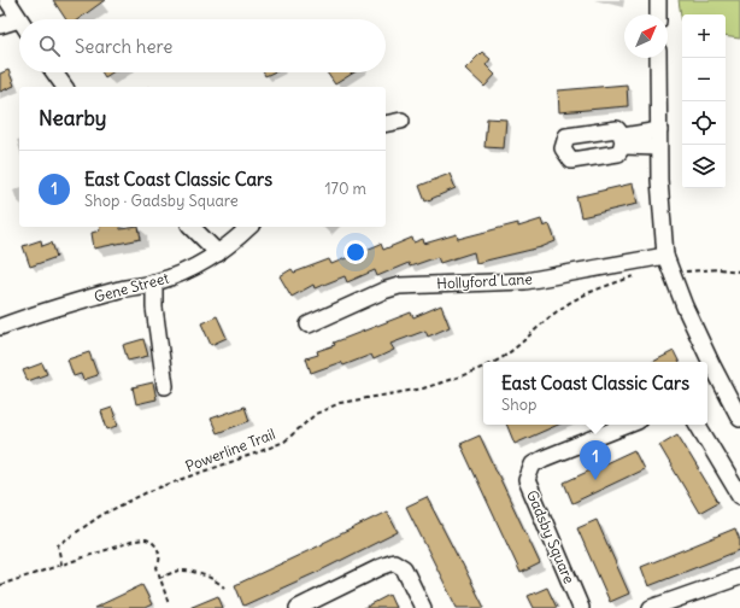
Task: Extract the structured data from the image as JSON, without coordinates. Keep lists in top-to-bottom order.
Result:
{
  "streets": {
    "street": ["Hollyford Lane", "Gene Street", "Gadsby Square"],
    "path": ["Powerline Trail"]
  },
  "north": "top right",
  "page": {
    "map_buttons": ["+", "−"],
    "search": "Search here",
    "heading": "Nearby",
    "list": [
      {
        "mark": "1",
        "name": "East Coast Classic Cars",
        "note": "Shop · Gadsby Square",
        "value": "170 m"
      }
    ],
    "popup": ["East Coast Classic Cars", "Shop"],
    "pins": "1"
  }
}
